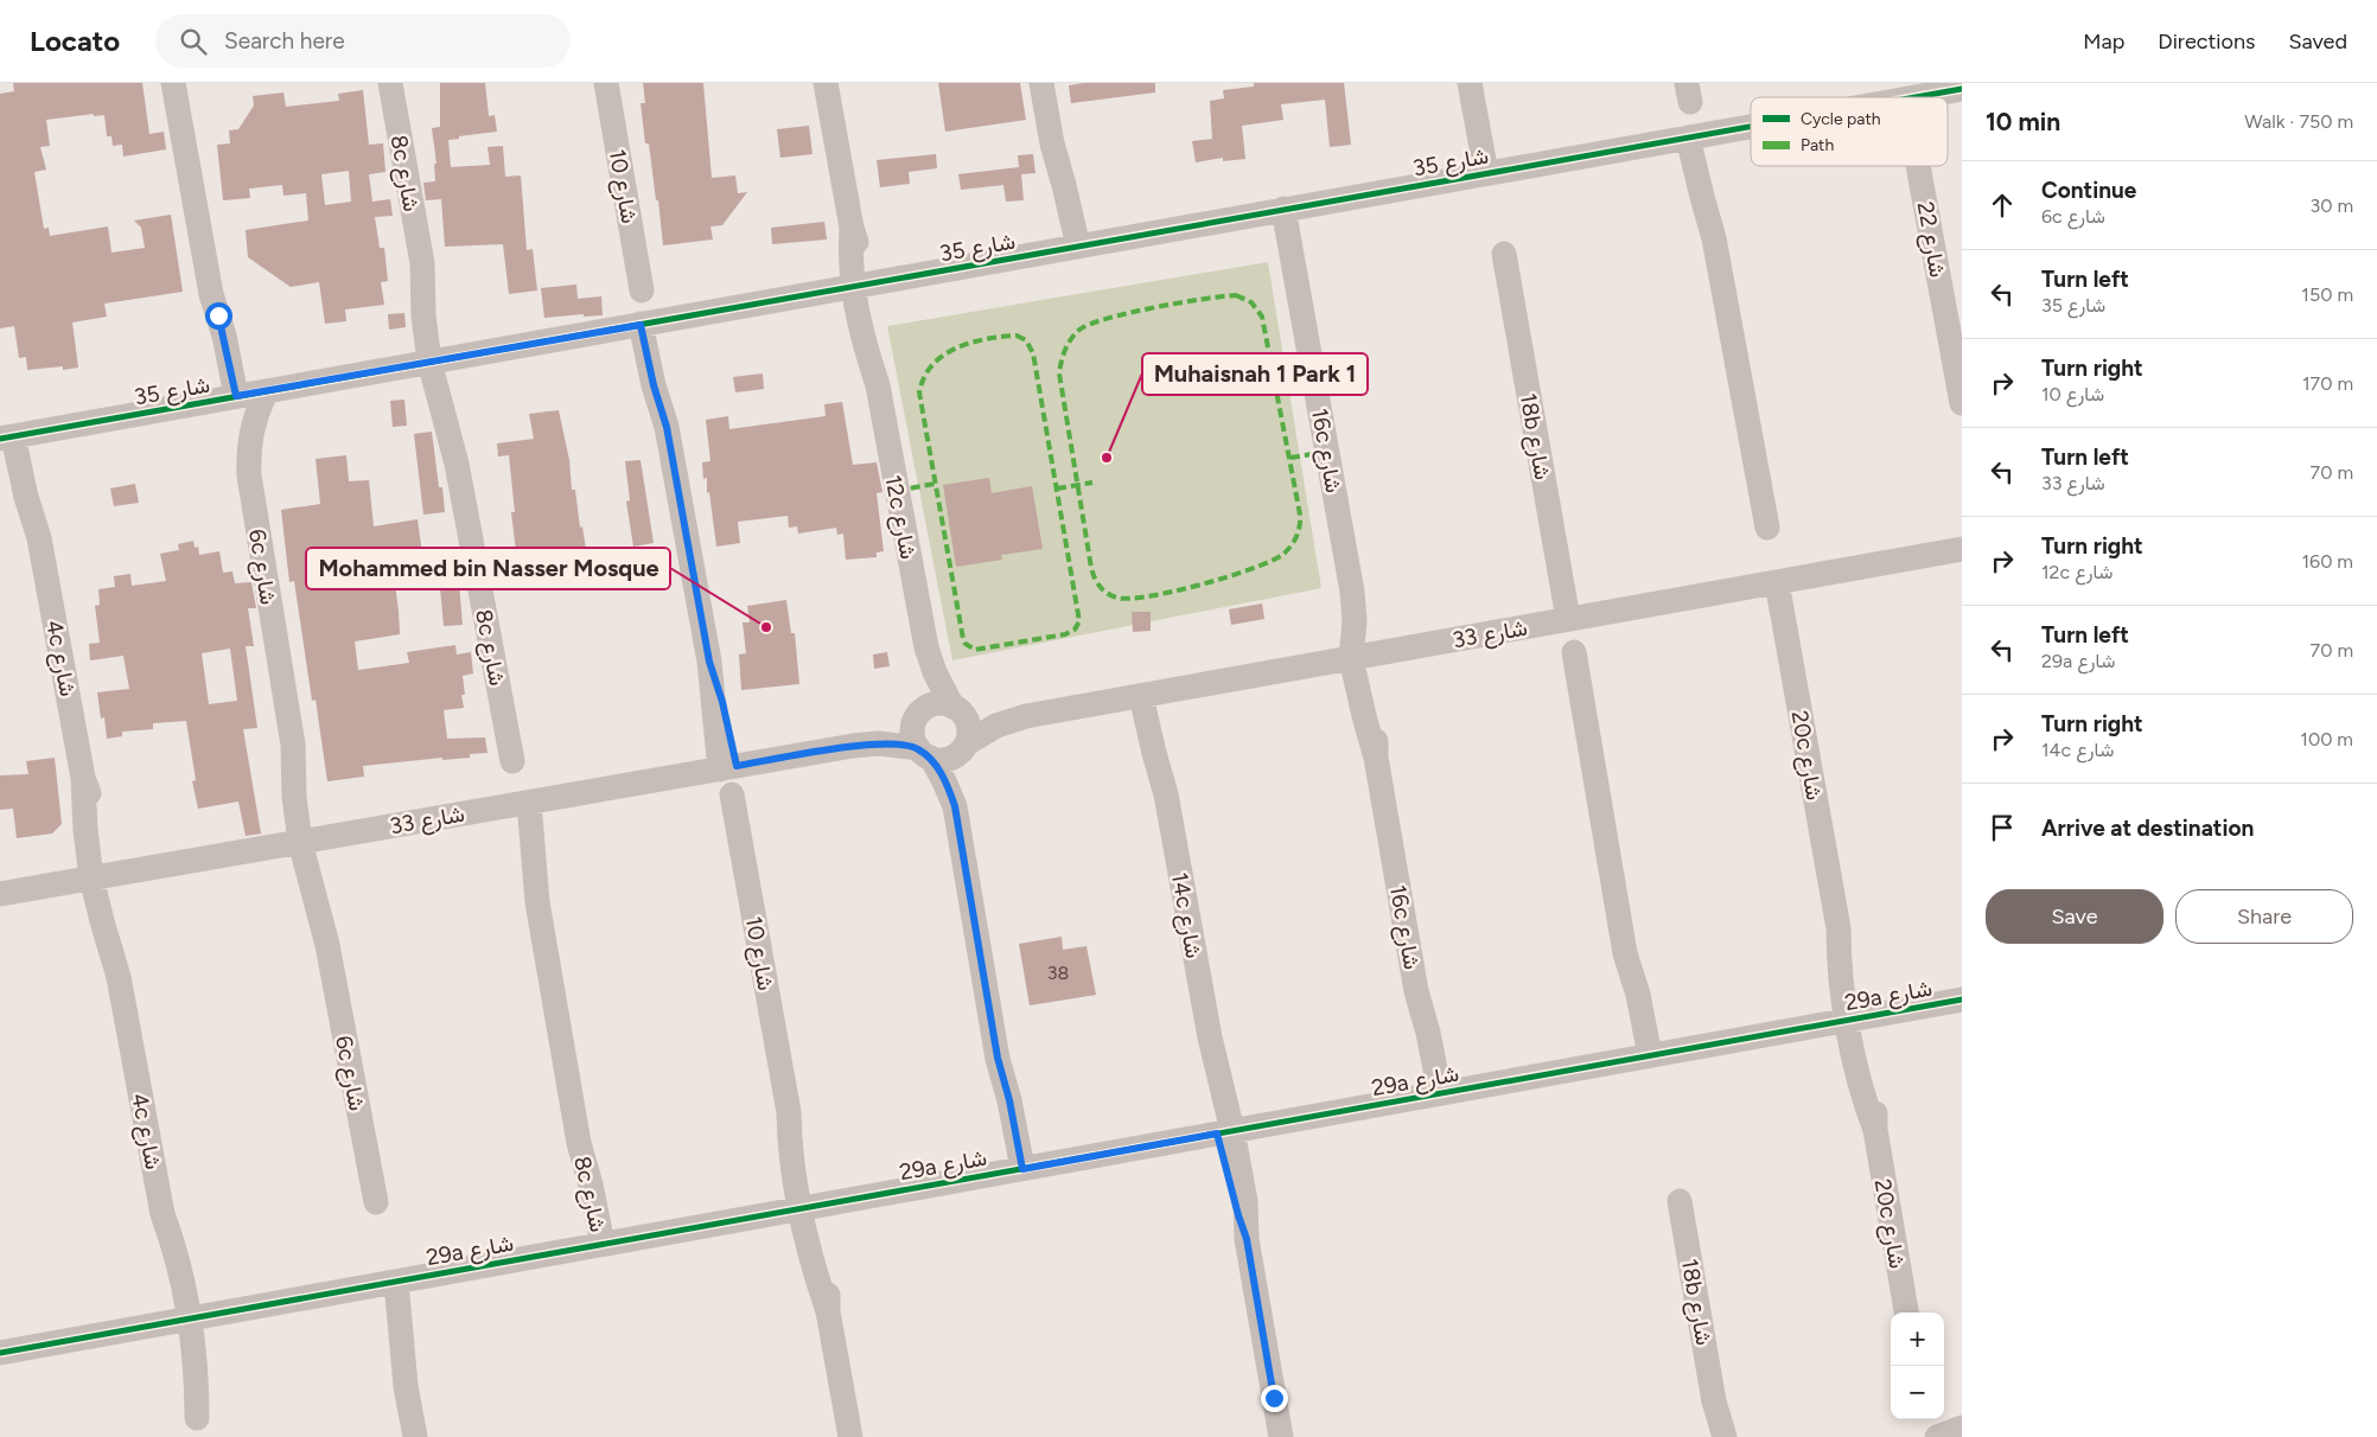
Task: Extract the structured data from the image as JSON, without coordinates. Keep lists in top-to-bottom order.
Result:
{
  "streets": {
    "street": [
      "شارع 35",
      "8c شارع",
      "شارع 10",
      "شارع 22",
      "18b شارع",
      "16c شارع",
      "12c شارع",
      "6c شارع",
      "شارع 33",
      "4c شارع",
      "20c شارع",
      "14c شارع",
      "29a شارع"
    ]
  },
  "crossings": [
    ["شارع 35", "8c شارع"],
    ["شارع 35", "16c شارع"],
    ["شارع 35", "12c شارع"],
    ["شارع 35", "6c شارع"],
    ["شارع 35", "4c شارع"],
    ["8c شارع", "شارع 33"],
    ["8c شارع", "29a شارع"],
    ["شارع 10", "29a شارع"],
    ["18b شارع", "شارع 33"],
    ["16c شارع", "شارع 33"],
    ["16c شارع", "29a شارع"],
    ["12c شارع", "شارع 33"],
    ["6c شارع", "شارع 33"],
    ["شارع 33", "4c شارع"],
    ["شارع 33", "20c شارع"],
    ["شارع 33", "14c شارع"],
    ["4c شارع", "29a شارع"],
    ["20c شارع", "29a شارع"],
    ["14c شارع", "29a شارع"]
  ],
  "places": ["Muhaisnah 1 Park 1", "Mohammed bin Nasser Mosque"],
  "house_numbers": ["38"],
  "legend": ["Cycle path", "Path"],
  "page": {
    "header": "Locato",
    "search": "Search here",
    "nav": ["Map", "Directions", "Saved"],
    "heading": ["10 min", "Walk · 750 m"],
    "list": [
      ["Continue", "6c شارع", "30 m"],
      ["Turn left", "شارع 35", "150 m"],
      ["Turn right", "شارع 10", "170 m"],
      ["Turn left", "شارع 33", "70 m"],
      ["Turn right", "12c شارع", "160 m"],
      ["Turn left", "29a شارع", "70 m"],
      ["Turn right", "14c شارع", "100 m"],
      "Arrive at destination"
    ],
    "buttons": ["Save", "Share"],
    "map_buttons": ["+", "−"]
  }
}
